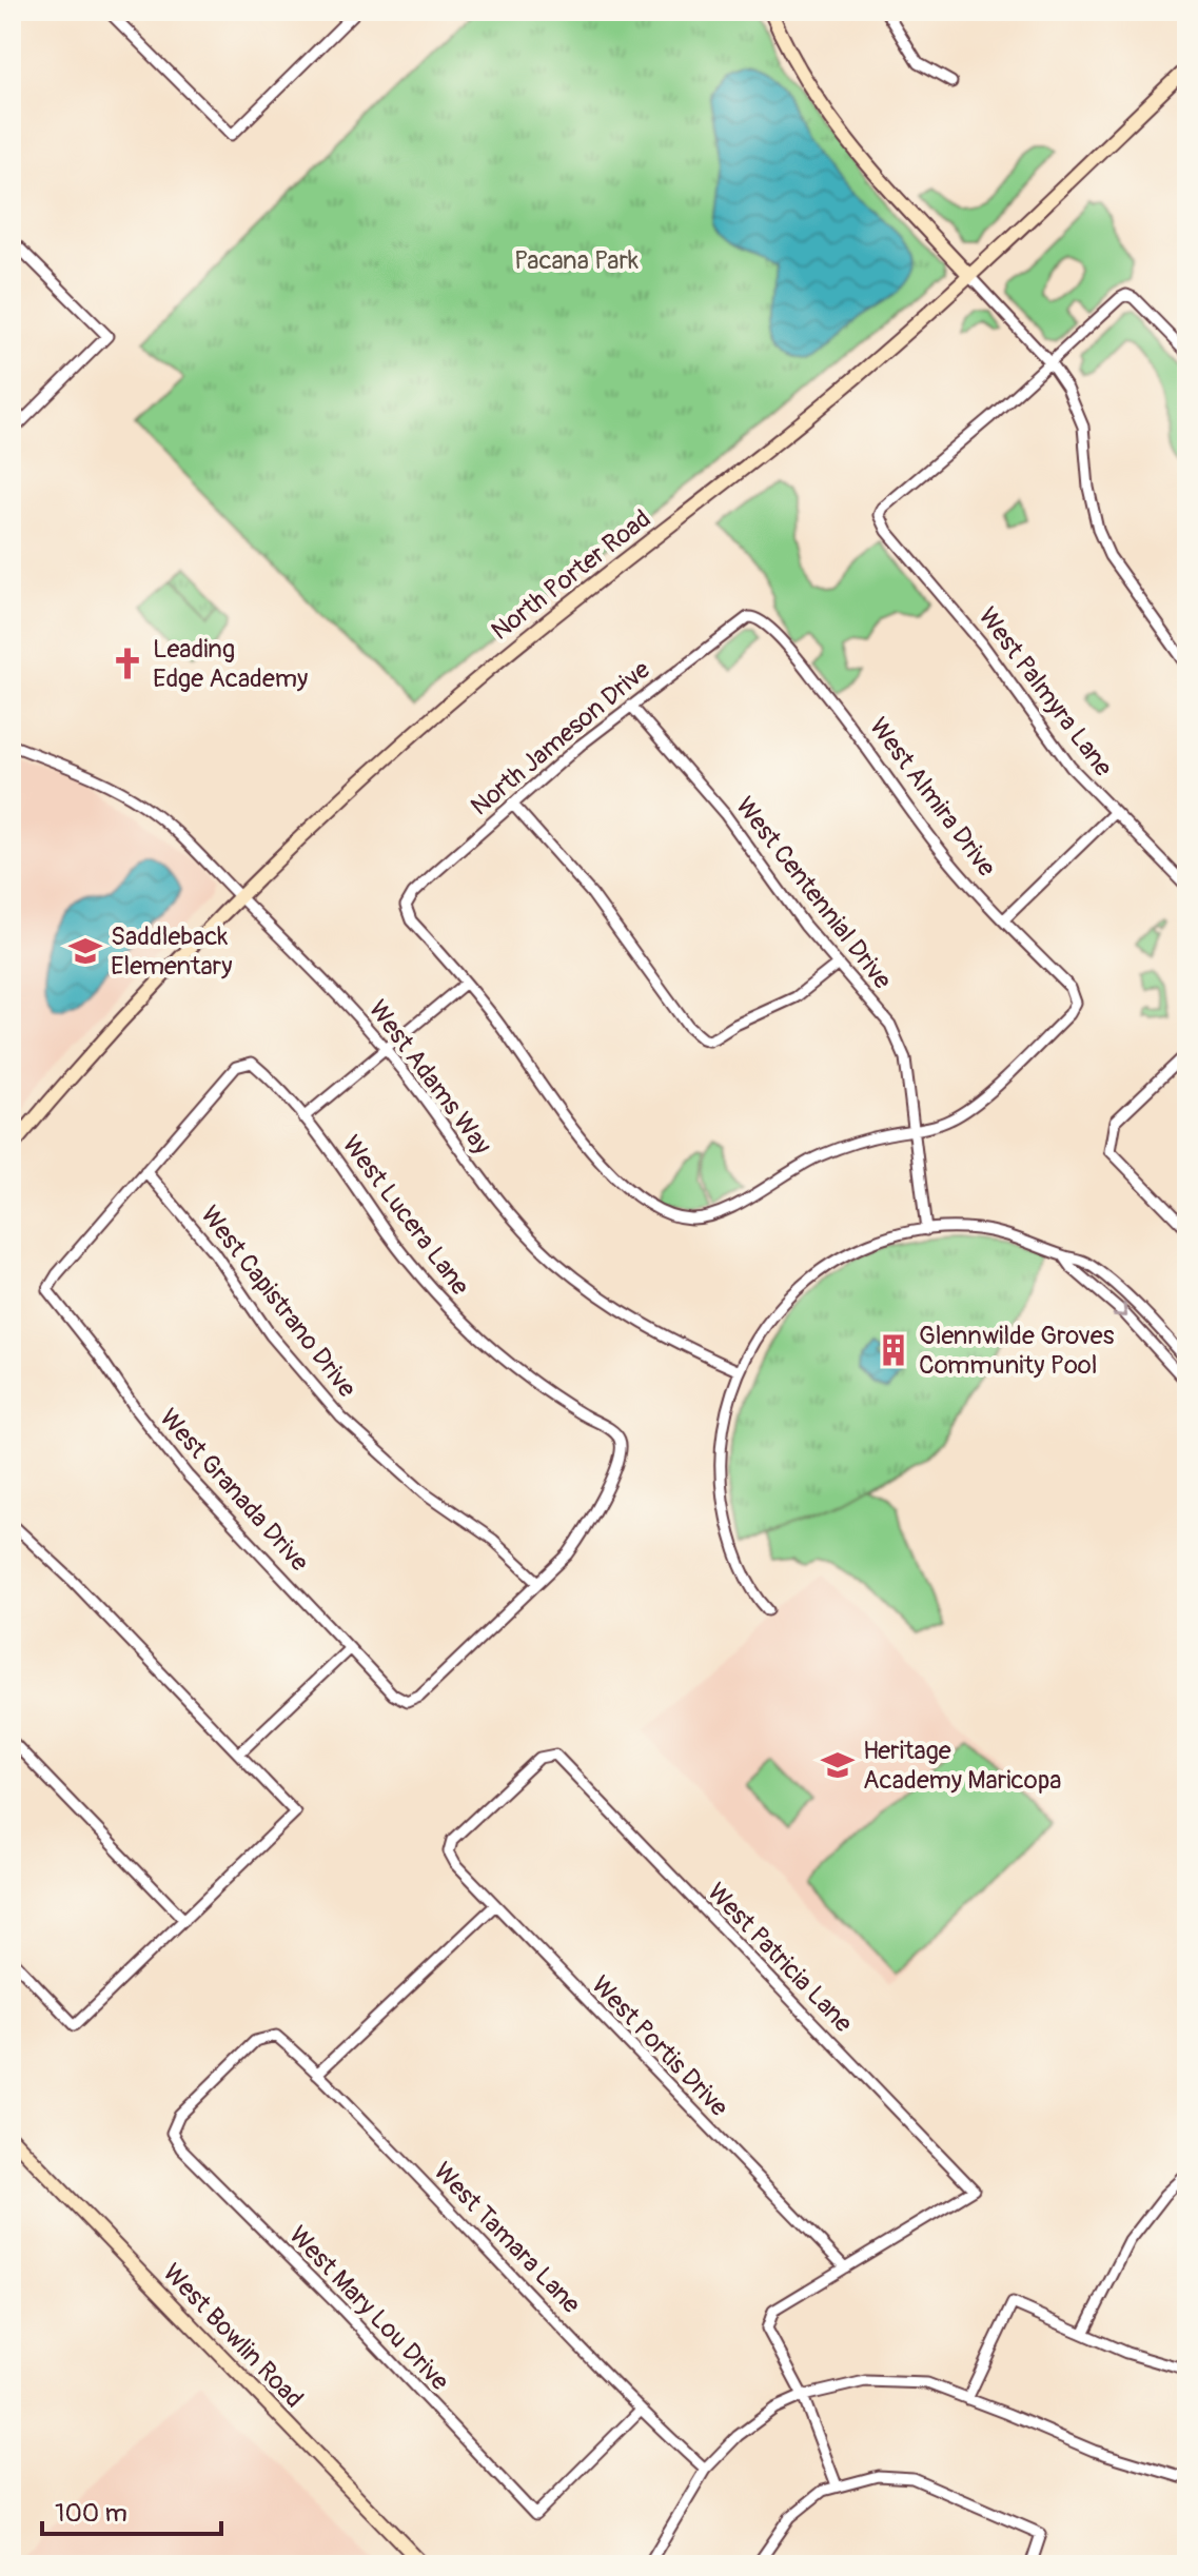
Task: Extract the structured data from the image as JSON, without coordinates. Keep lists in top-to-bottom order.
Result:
{
  "streets": {
    "street": [
      "North Porter Road",
      "West Palmyra Lane",
      "North Jameson Drive",
      "West Almira Drive",
      "West Centennial Drive",
      "West Adams Way",
      "West Lucera Lane",
      "West Capistrano Drive",
      "West Granada Drive",
      "West Patricia Lane",
      "West Portis Drive",
      "West Tamara Lane",
      "West Mary Lou Drive",
      "West Bowlin Road"
    ]
  },
  "crossings": [
    ["North Porter Road", "West Adams Way"],
    ["North Jameson Drive", "West Almira Drive"],
    ["North Jameson Drive", "West Centennial Drive"],
    ["West Almira Drive", "West Centennial Drive"],
    ["West Lucera Lane", "West Capistrano Drive"],
    ["West Lucera Lane", "West Granada Drive"],
    ["West Capistrano Drive", "West Granada Drive"],
    ["West Patricia Lane", "West Portis Drive"],
    ["West Tamara Lane", "West Mary Lou Drive"]
  ],
  "parks": ["Pacana Park"],
  "places": {
    "church": ["Leading Edge Academy"],
    "school or university": ["Saddleback Elementary", "Heritage Academy Maricopa"],
    "building": ["Glennwilde Groves Community Pool"]
  },
  "scale_bar": "100 m"
}
